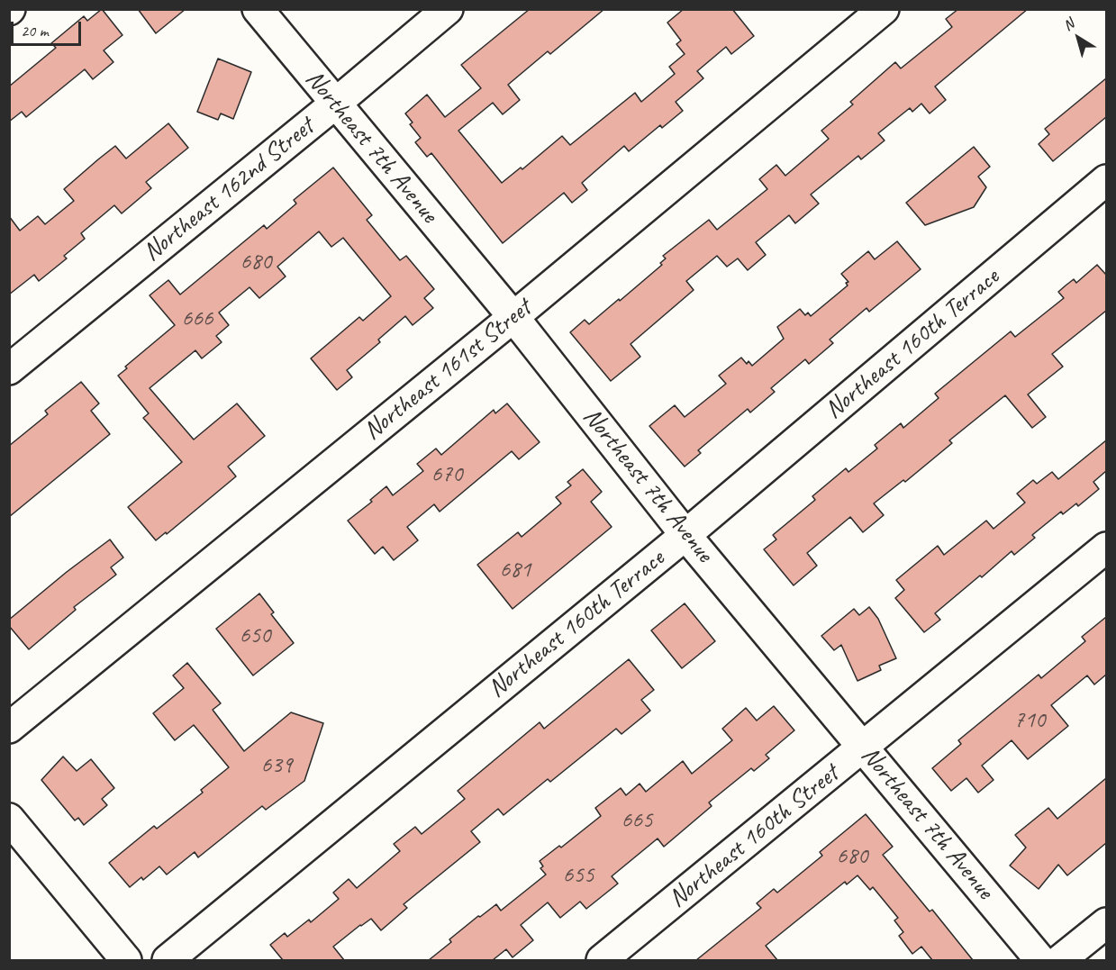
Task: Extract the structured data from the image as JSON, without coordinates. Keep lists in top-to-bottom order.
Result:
{
  "streets": {
    "street": [
      "Northeast 7th Avenue",
      "Northeast 162nd Street",
      "Northeast 160th Terrace",
      "Northeast 161st Street",
      "Northeast 160th Street"
    ]
  },
  "crossings": [
    ["Northeast 7th Avenue", "Northeast 162nd Street"],
    ["Northeast 7th Avenue", "Northeast 160th Terrace"],
    ["Northeast 7th Avenue", "Northeast 161st Street"],
    ["Northeast 7th Avenue", "Northeast 160th Street"]
  ],
  "house_numbers": [
    "680",
    "666",
    "670",
    "681",
    "650",
    "710",
    "639",
    "665",
    "680",
    "655"
  ],
  "scale_bar": "20 m",
  "north": "top left"
}
